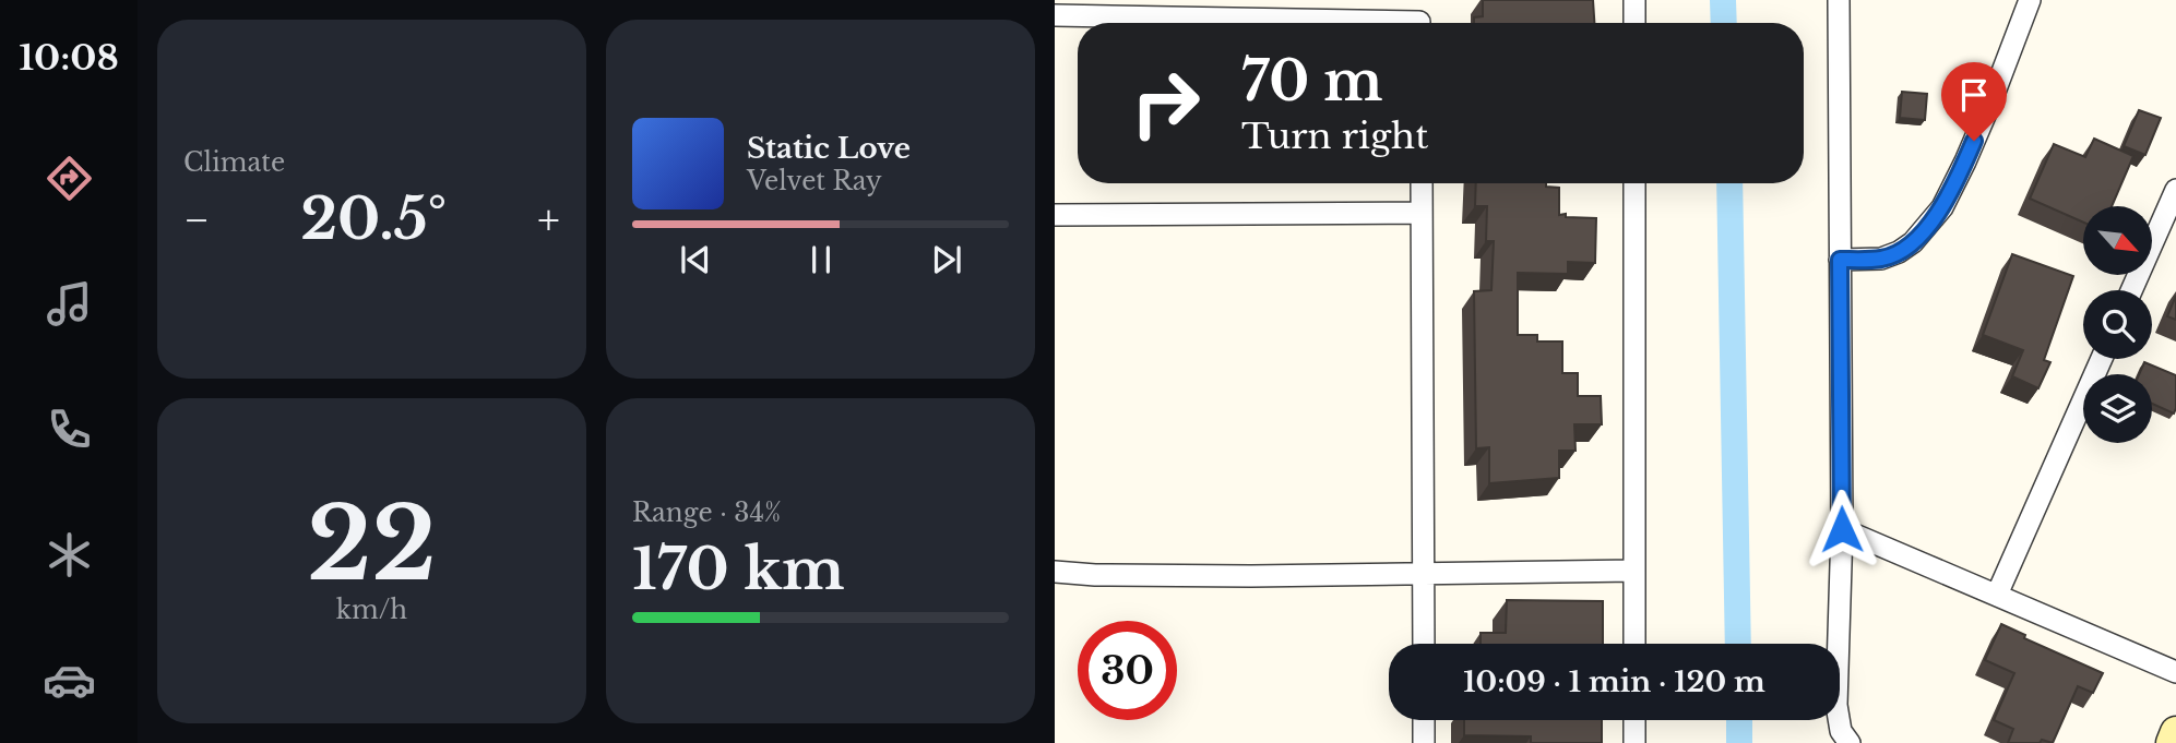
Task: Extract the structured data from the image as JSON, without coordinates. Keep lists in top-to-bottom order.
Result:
{
  "north": "bottom right",
  "page": {
    "tabs": "10:08",
    "tile": [
      "Climate",
      ["22", "km/h"],
      ["Range · 34%", "170 km"]
    ],
    "turn": ["70 m", "Turn right"],
    "song": ["Static Love", "Velvet Ray"],
    "heat": ["−", "20.5°", "+"],
    "limit": "30",
    "trip": "10:09 · 1 min · 120 m"
  }
}
